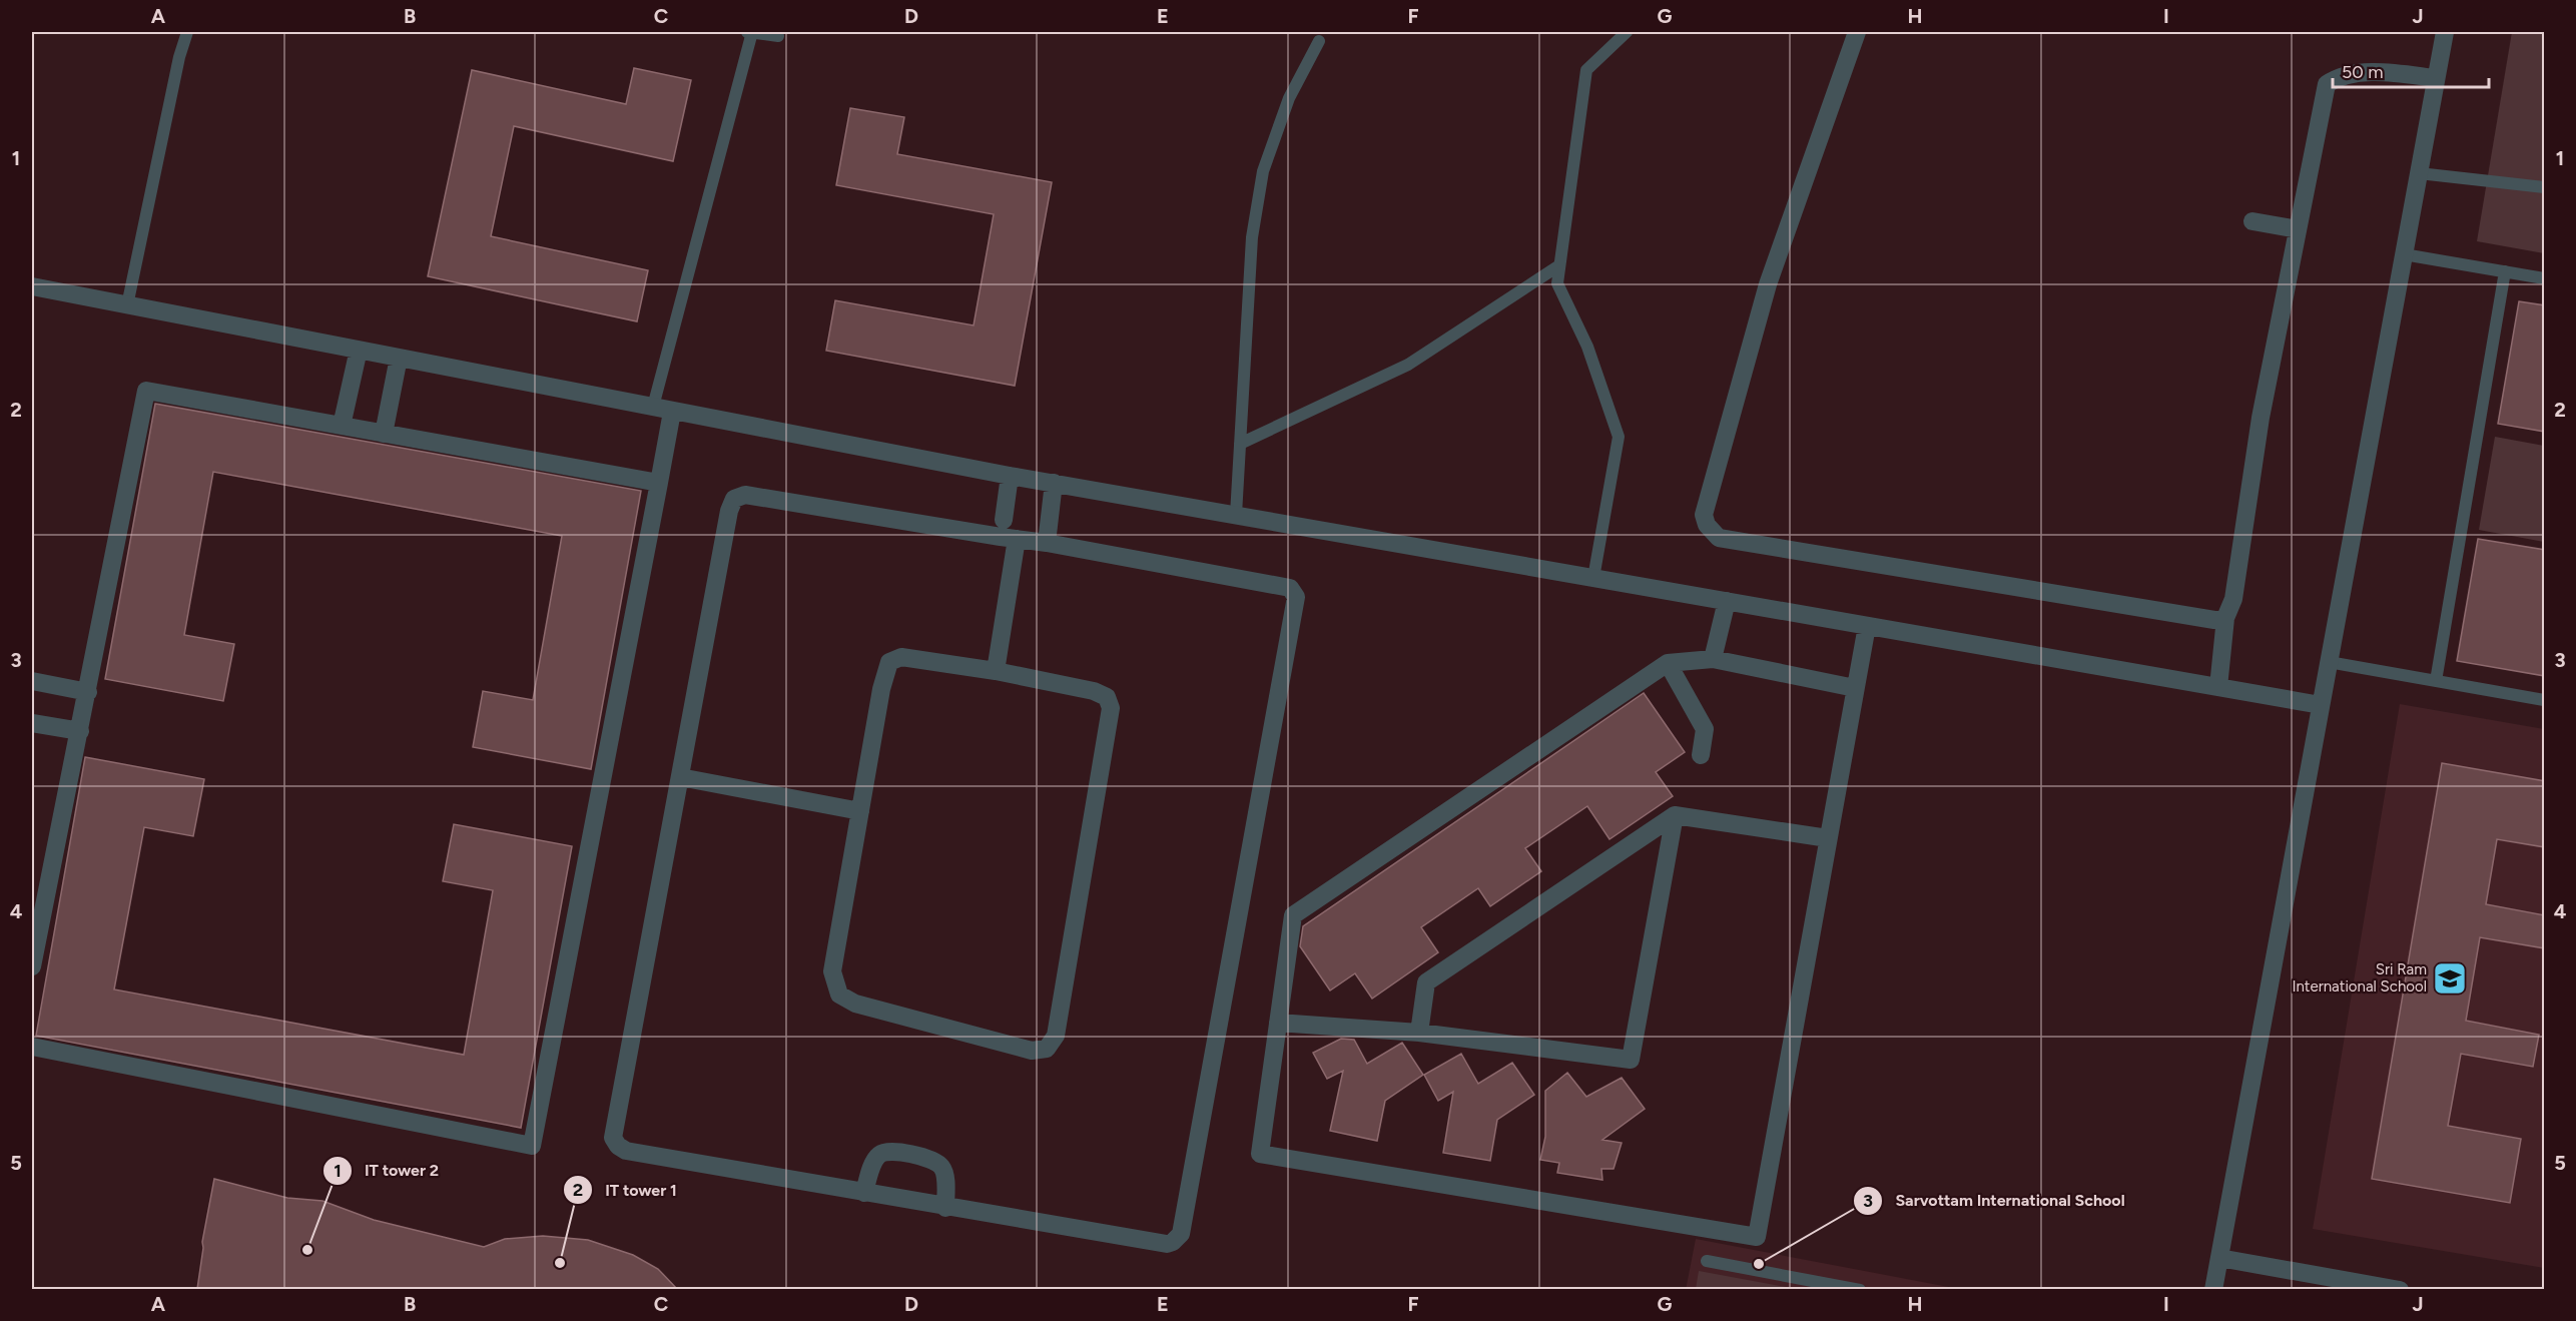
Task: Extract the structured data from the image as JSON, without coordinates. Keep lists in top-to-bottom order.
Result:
{
  "places": {
    "school or university": ["Sri Ram International School"],
    "other": ["IT tower 2", "IT tower 1", "Sarvottam International School"]
  },
  "scale_bar": "50 m",
  "grid": {
    "columns": [
      "A",
      "B",
      "C",
      "D",
      "E",
      "F",
      "G",
      "H",
      "I",
      "J"
    ],
    "rows": [
      "1",
      "2",
      "3",
      "4",
      "5"
    ]
  }
}
